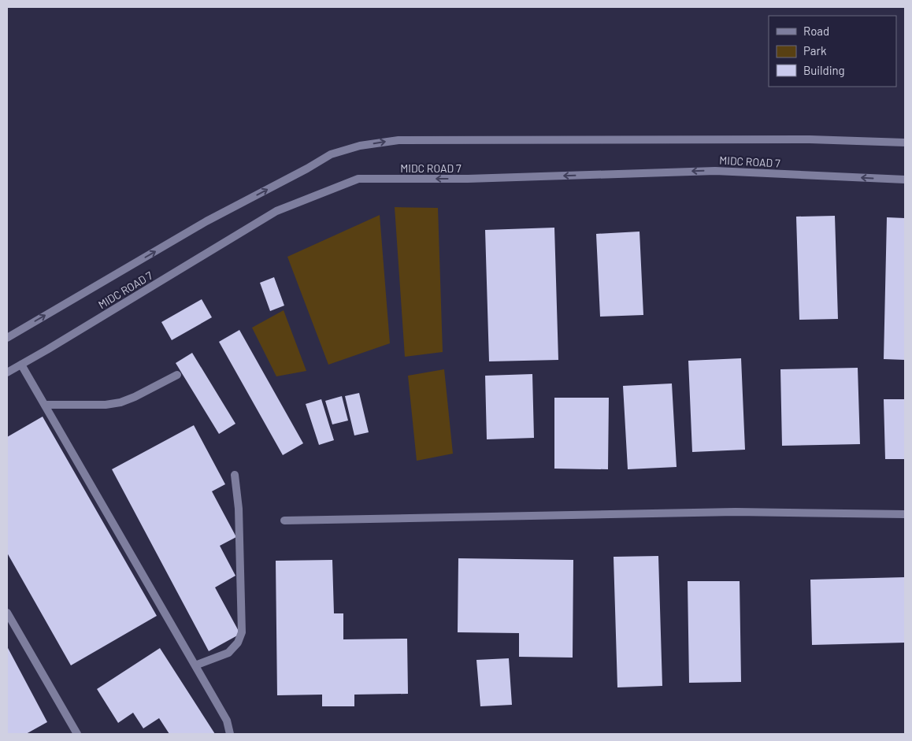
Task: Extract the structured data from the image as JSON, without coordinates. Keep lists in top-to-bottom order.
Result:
{
  "streets": {
    "street": ["MIDC ROAD 7"]
  },
  "legend": ["Road", "Park", "Building"]
}
